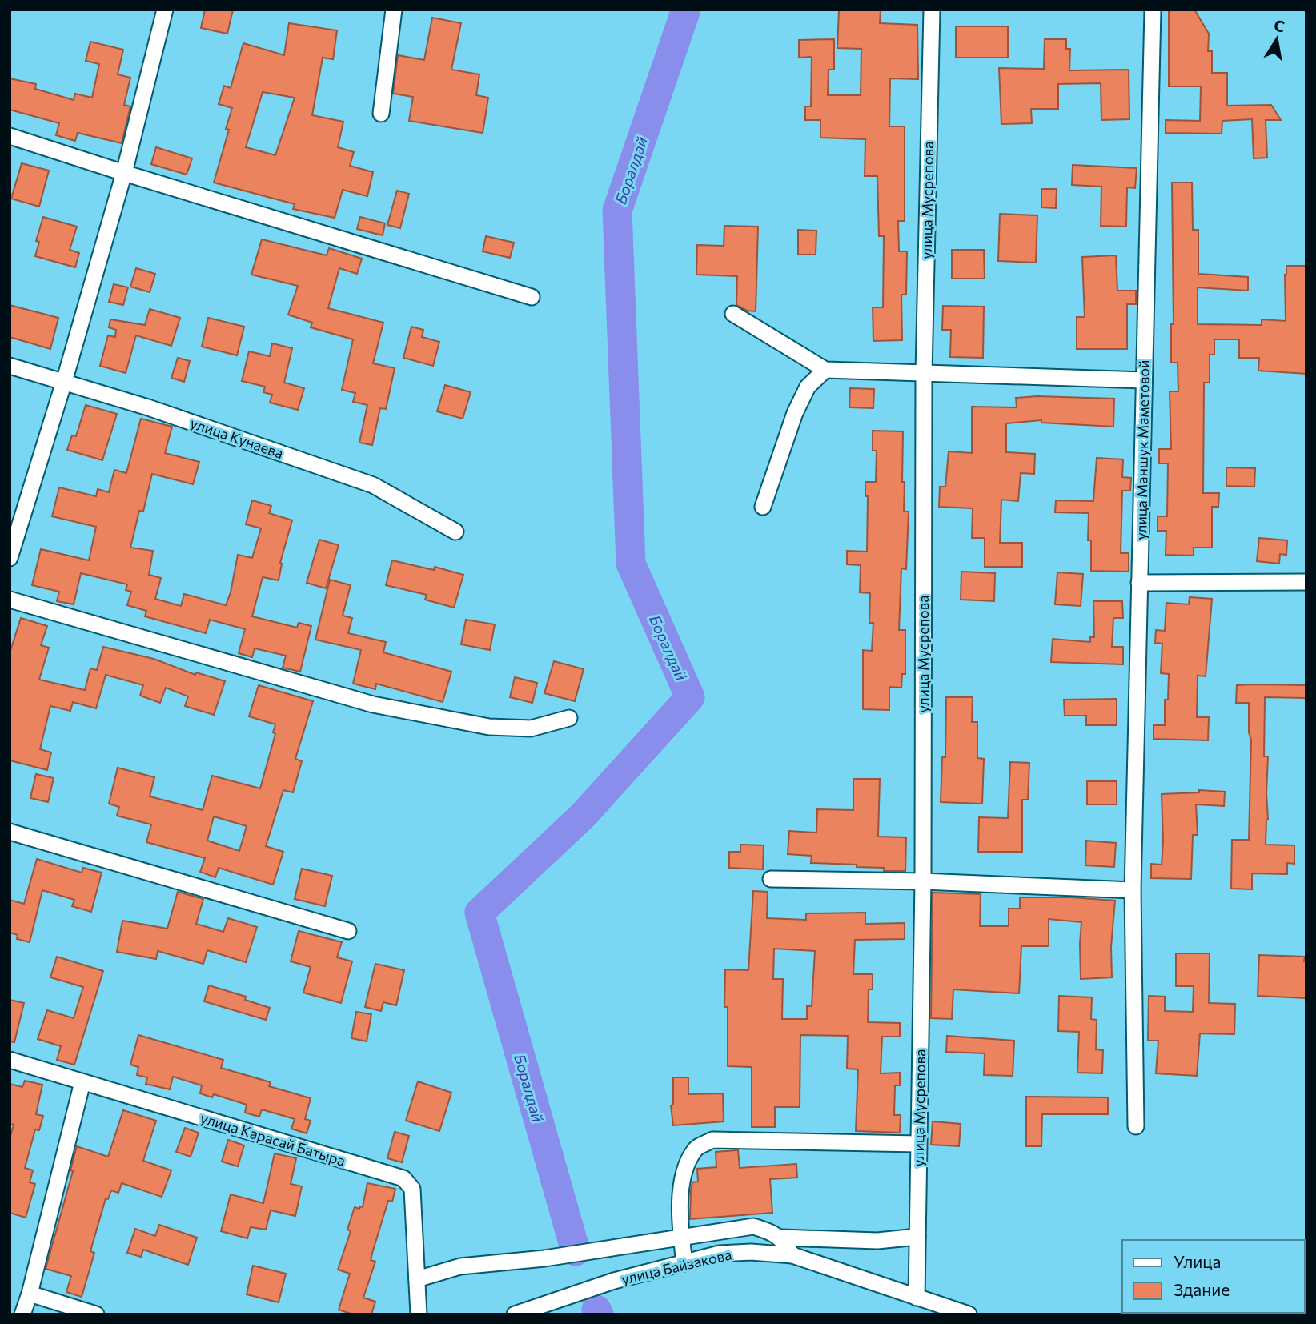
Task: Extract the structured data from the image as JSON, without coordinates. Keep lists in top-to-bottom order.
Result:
{
  "streets": {
    "street": [
      "улица Мусрепова",
      "улица Кунаева",
      "улица Маншук Маметовой",
      "улица Карасай Батыра",
      "улица Байзакова"
    ]
  },
  "crossings": [
    ["улица Мусрепова", "улица Байзакова"]
  ],
  "water": ["Боралдай"],
  "legend": ["Улица", "Здание"],
  "north": "top"
}
